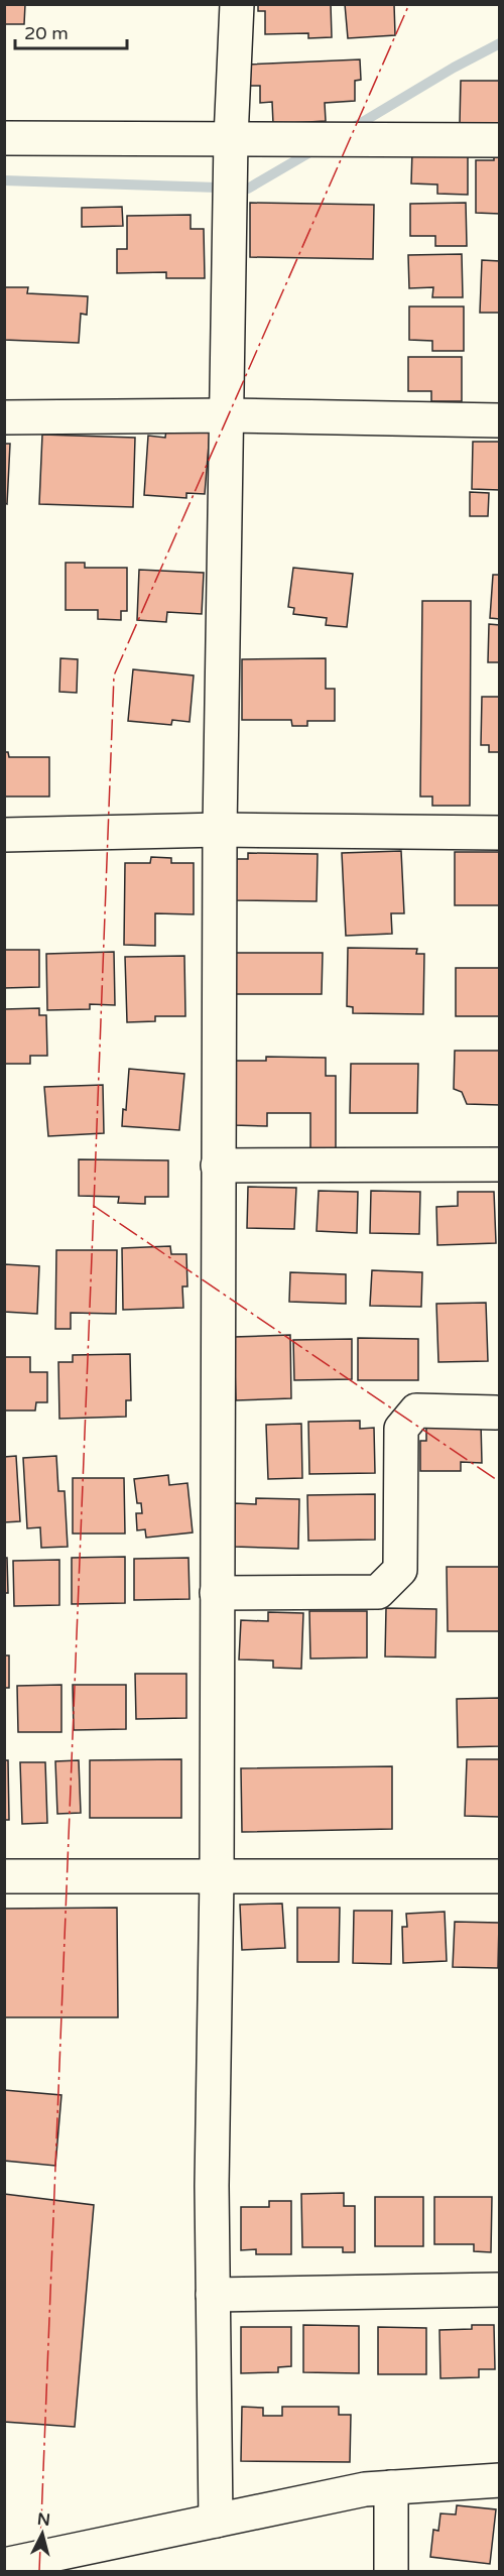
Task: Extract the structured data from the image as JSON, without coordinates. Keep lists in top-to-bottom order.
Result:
{
  "scale_bar": "20 m",
  "north": "top"
}
